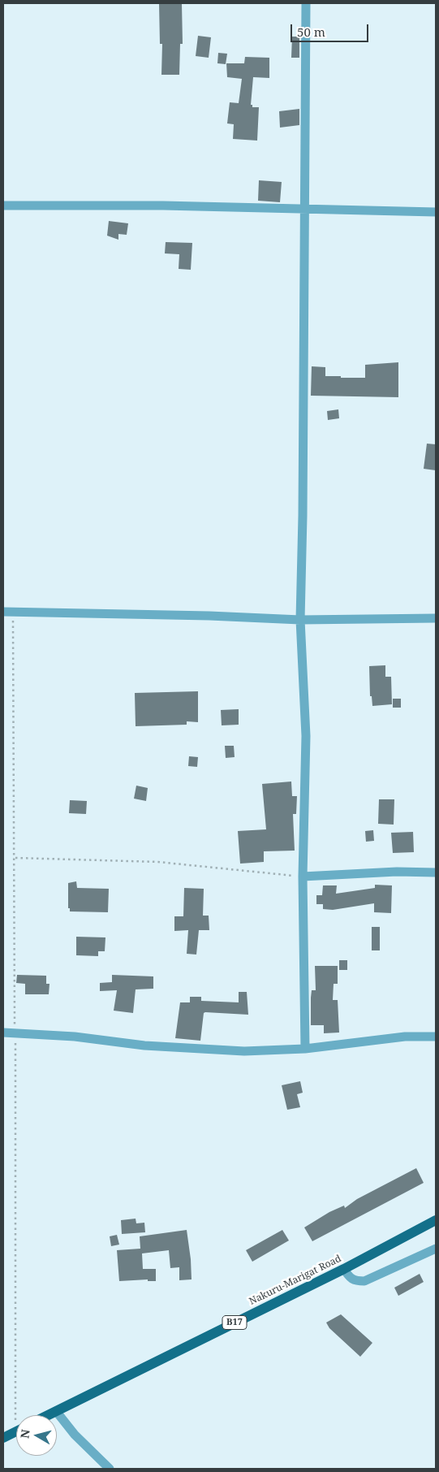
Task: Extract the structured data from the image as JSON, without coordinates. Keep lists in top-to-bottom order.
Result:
{
  "streets": {
    "main road": ["Nakuru-Marigat Road", "B17"]
  },
  "scale_bar": "50 m",
  "north": "left"
}
